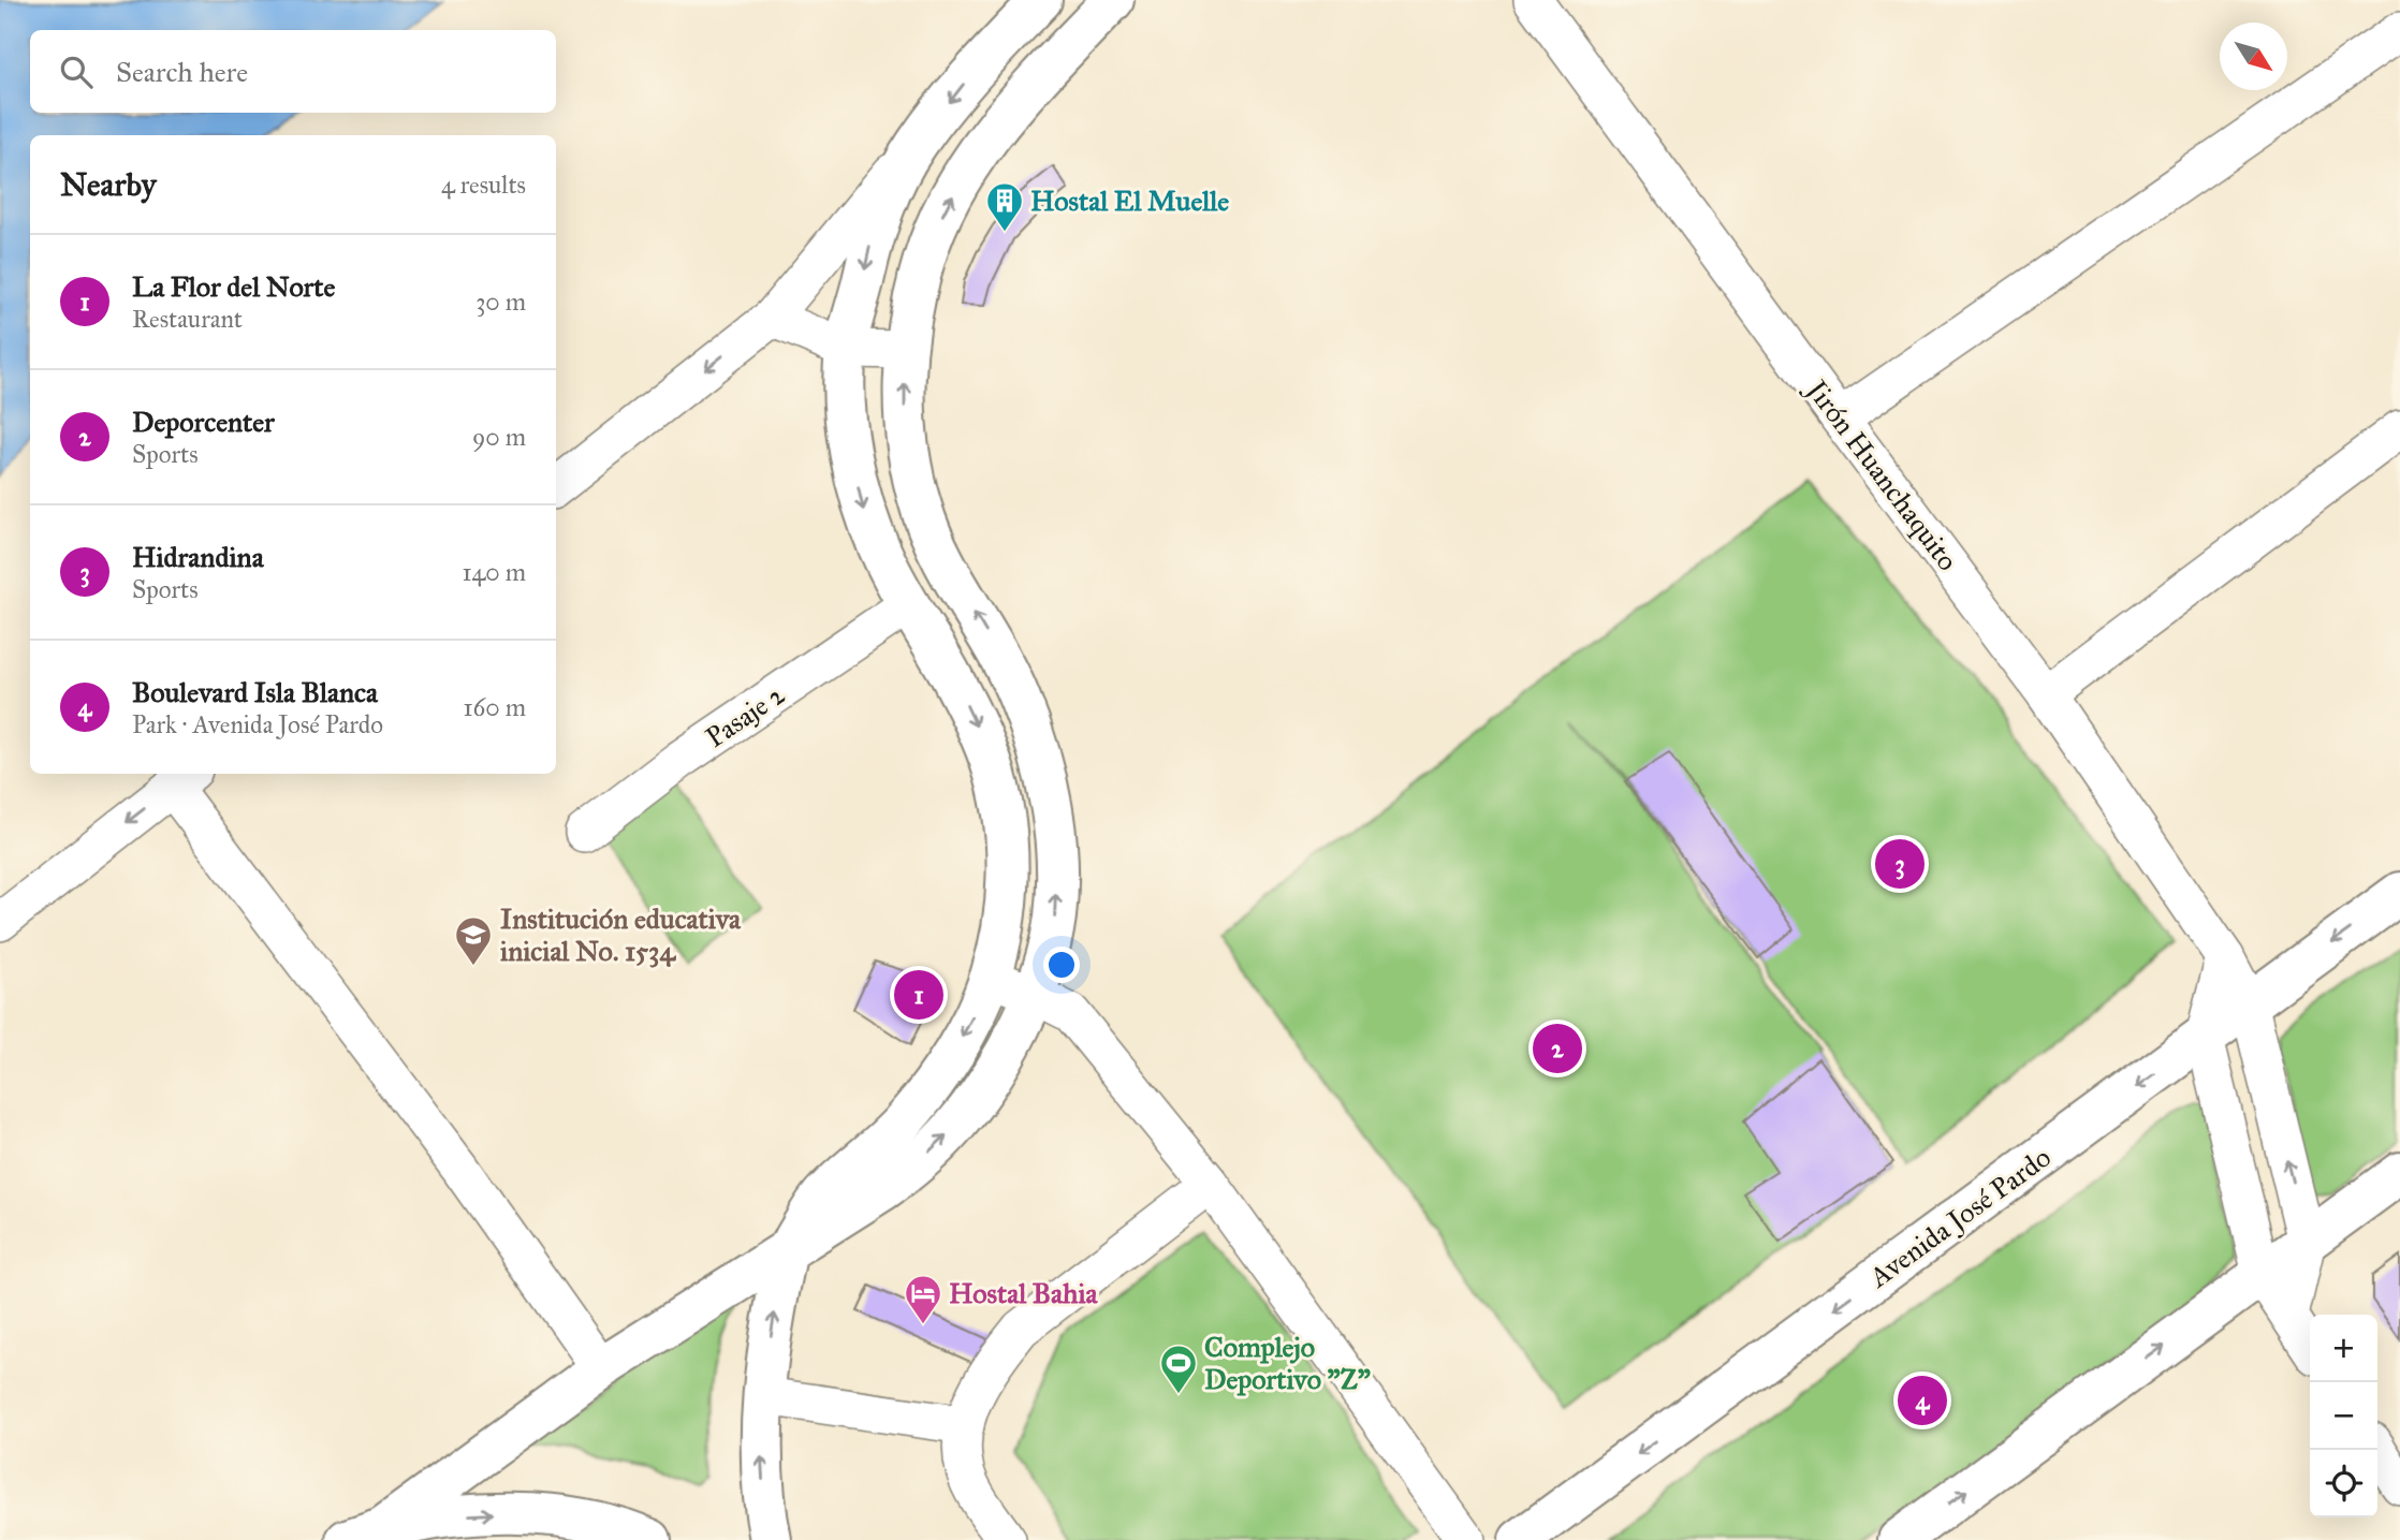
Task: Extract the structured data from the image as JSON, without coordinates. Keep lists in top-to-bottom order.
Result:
{
  "streets": {
    "main road": ["Avenida José Pardo"],
    "street": ["Jirón Huanchaquito", "Pasaje 2"]
  },
  "crossings": [
    ["Jirón Huanchaquito", "Avenida José Pardo"]
  ],
  "places": {
    "building": ["Hostal El Muelle"],
    "school or university": ["Institución educativa inicial No. 1534"],
    "hotel": ["Hostal Bahia"],
    "sports": ["Complejo Deportivo \"Z\""]
  },
  "north": "bottom right",
  "page": {
    "search": "Search here",
    "heading": ["Nearby", "4 results"],
    "list": [
      {
        "mark": "1",
        "name": "La Flor del Norte",
        "note": "Restaurant",
        "value": "30 m"
      },
      {
        "mark": "2",
        "name": "Deporcenter",
        "note": "Sports",
        "value": "90 m"
      },
      {
        "mark": "3",
        "name": "Hidrandina",
        "note": "Sports",
        "value": "140 m"
      },
      {
        "mark": "4",
        "name": "Boulevard Isla Blanca",
        "note": "Park · Avenida José Pardo",
        "value": "160 m"
      }
    ],
    "pins": [
      "3",
      "1",
      "2",
      "4"
    ],
    "map_buttons": ["+", "−"]
  }
}
